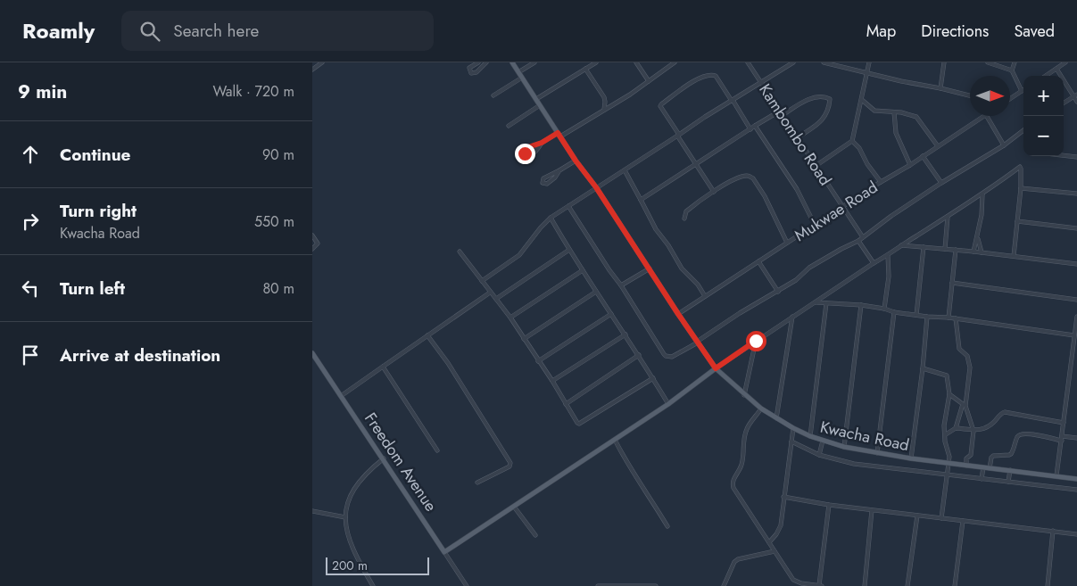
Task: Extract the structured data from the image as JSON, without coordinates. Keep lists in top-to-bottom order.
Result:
{
  "streets": {
    "main road": ["Kwacha Road", "Freedom Avenue"],
    "street": ["Kambombo Road", "Mukwae Road"]
  },
  "crossings": [
    ["Kambombo Road", "Mukwae Road"],
    ["Mukwae Road", "Kwacha Road"]
  ],
  "scale_bar": "200 m",
  "north": "right",
  "page": {
    "header": "Roamly",
    "search": "Search here",
    "nav": ["Map", "Directions", "Saved"],
    "heading": ["9 min", "Walk · 720 m"],
    "map_buttons": ["+", "−"],
    "list": [
      ["Continue", "90 m"],
      ["Turn right", "Kwacha Road", "550 m"],
      ["Turn left", "80 m"],
      "Arrive at destination"
    ],
    "scale": "200 m"
  }
}
